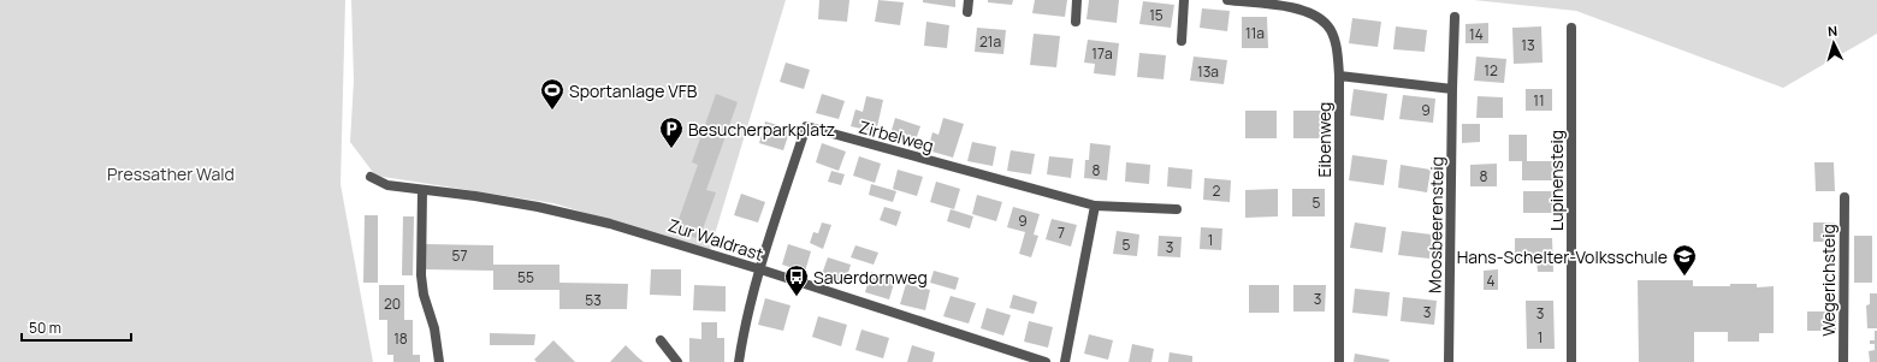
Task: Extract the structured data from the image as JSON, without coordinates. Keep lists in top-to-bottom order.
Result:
{
  "streets": {
    "street": [
      "Zirbelweg",
      "Eibenweg",
      "Lupinensteig",
      "Moosbeerensteig",
      "Zur Waldrast",
      "Wegerichsteig"
    ]
  },
  "crossings": [
    ["Zirbelweg", "Zur Waldrast"]
  ],
  "parks": ["Pressather Wald"],
  "places": {
    "sports": ["Sportanlage VFB"],
    "parking": ["Besucherparkplatz"],
    "school or university": ["Hans-Schelter-Volksschule"],
    "bus stop": ["Sauerdornweg"]
  },
  "house_numbers": [
    "15",
    "11a",
    "14",
    "21a",
    "13",
    "17a",
    "12",
    "13a",
    "11",
    "9",
    "8",
    "8",
    "2",
    "5",
    "9",
    "7",
    "1",
    "5",
    "3",
    "57",
    "55",
    "4",
    "3",
    "53",
    "20",
    "3",
    "3",
    "1",
    "18"
  ],
  "scale_bar": "50 m",
  "north": "top"
}
